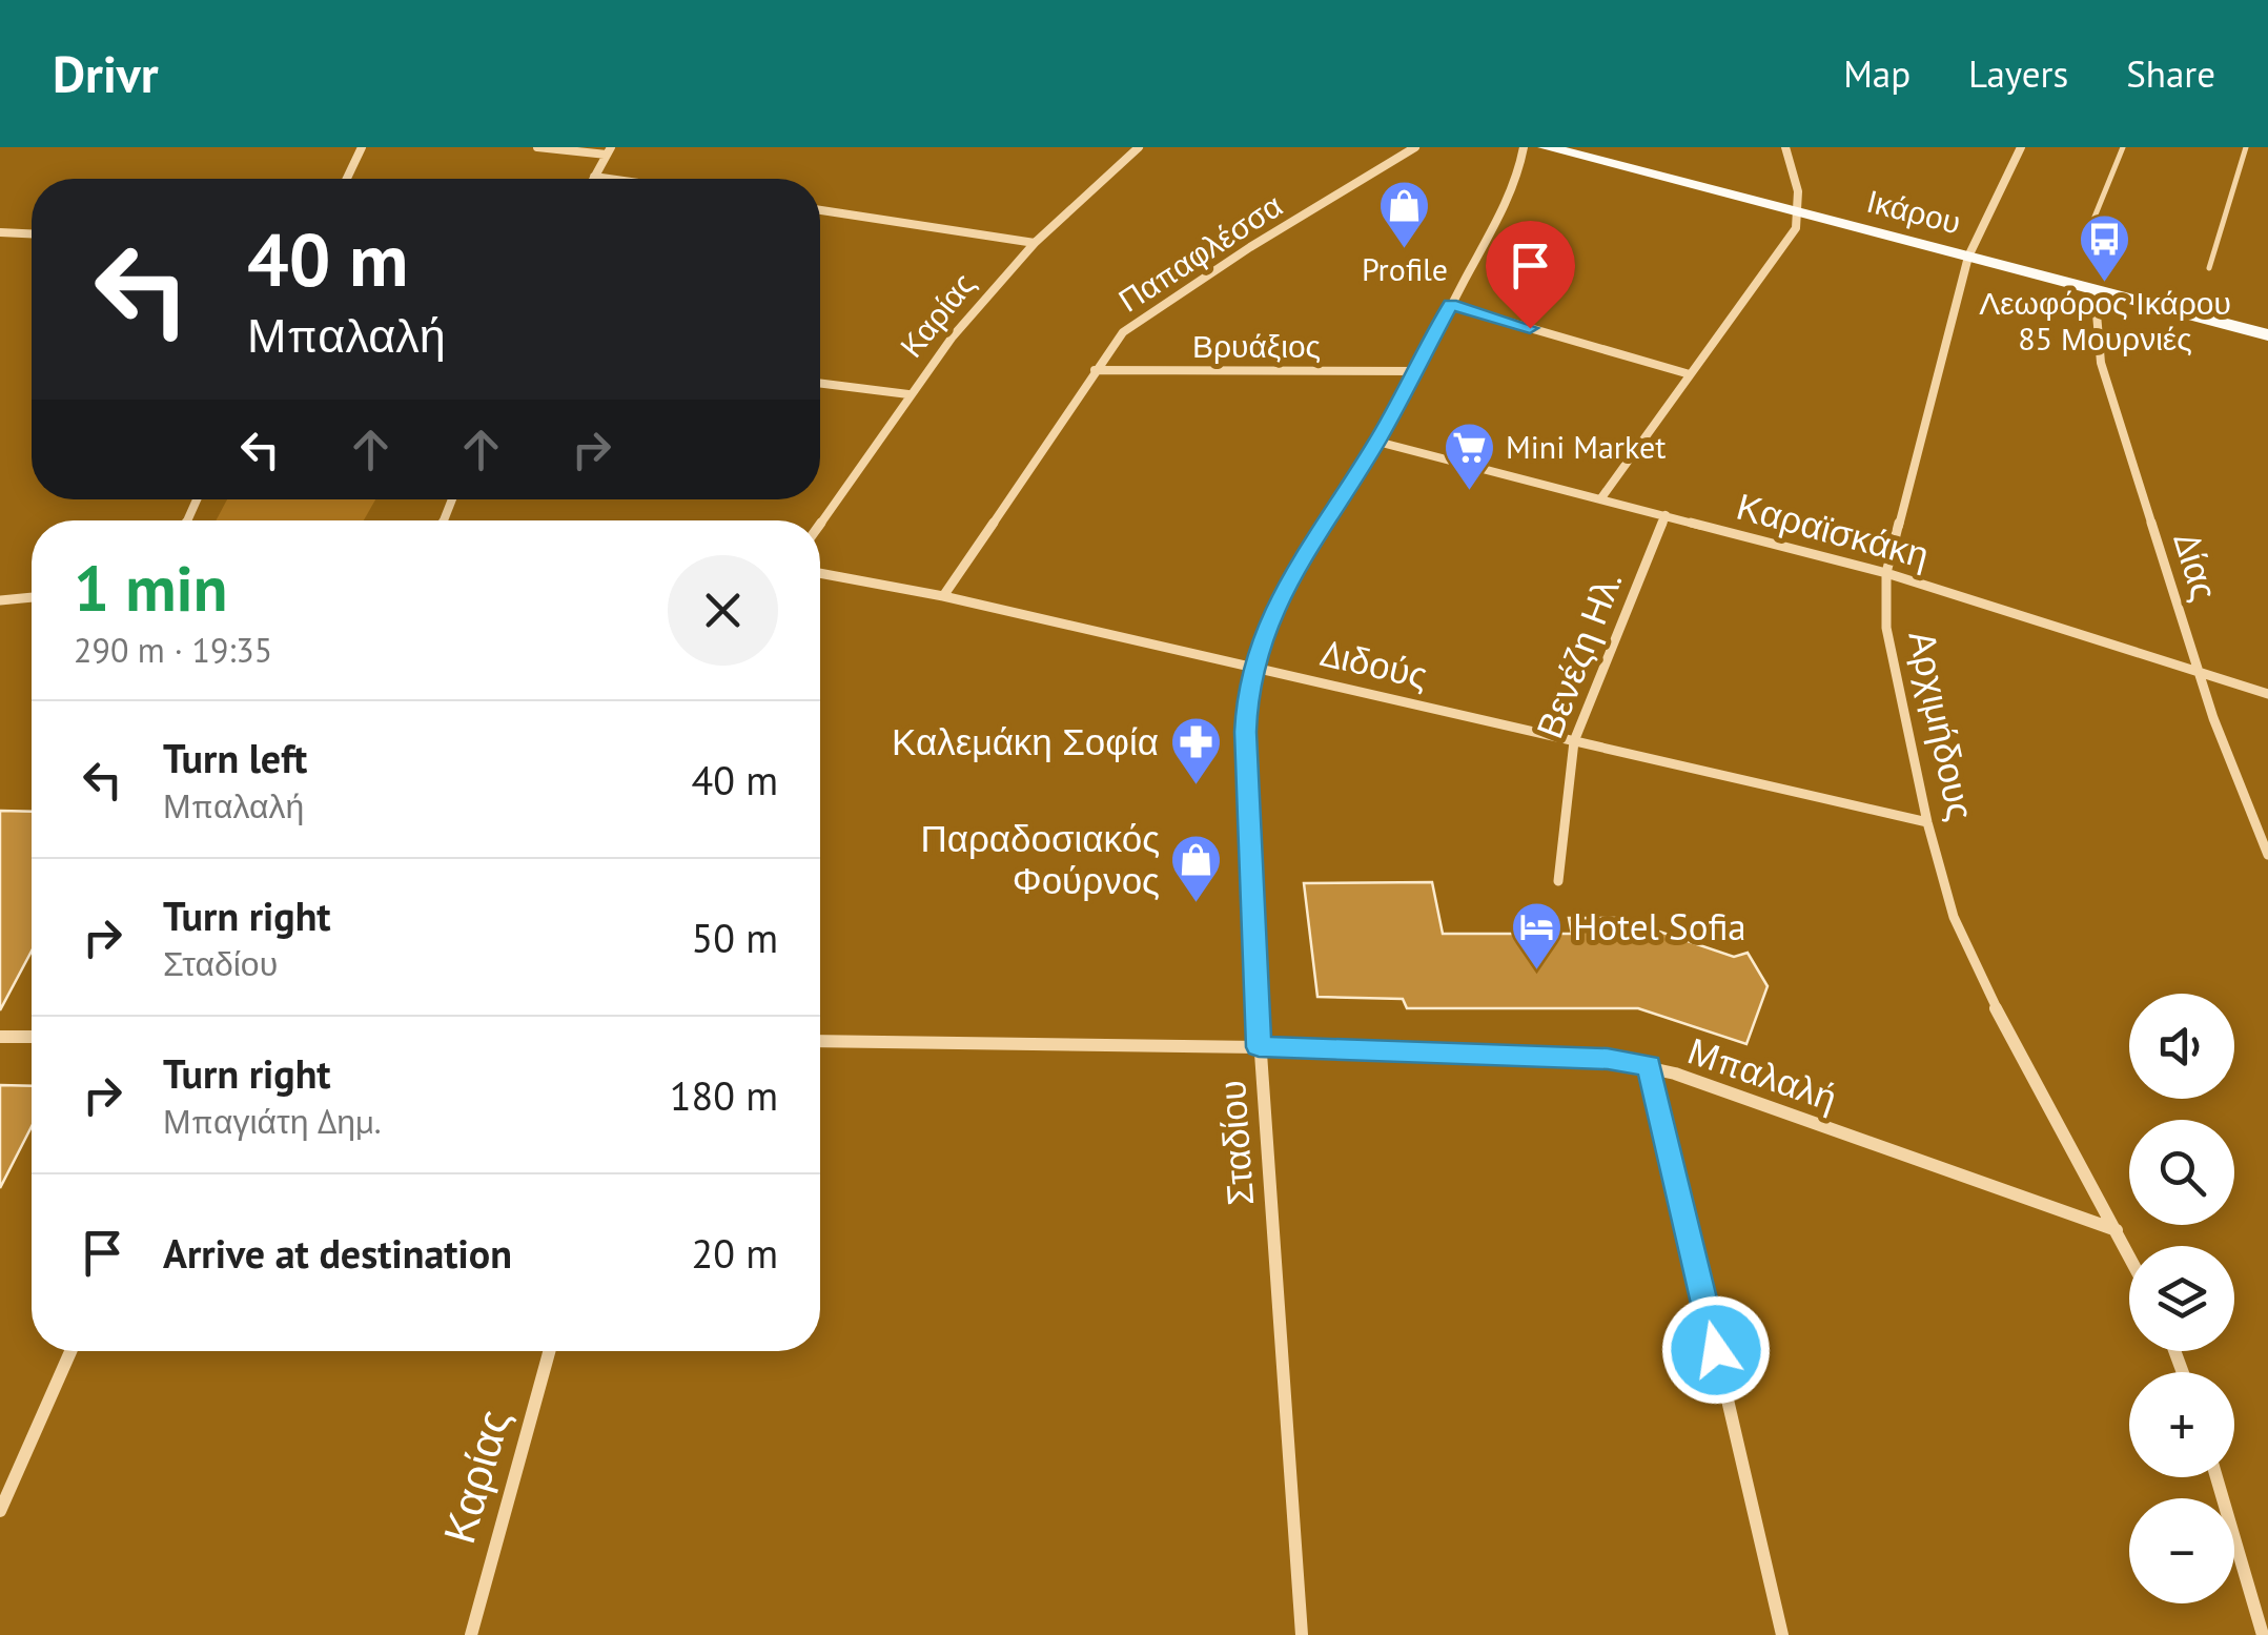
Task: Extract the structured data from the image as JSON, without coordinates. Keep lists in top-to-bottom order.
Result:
{
  "streets": {
    "main road": ["Ικάρου"],
    "street": [
      "Παπαφλέσσα",
      "Καρίας",
      "Βρυάξιος",
      "Καραϊσκάκη",
      "Δίας",
      "Βενέζη Ηλ.",
      "Διδούς",
      "Αρχιμήδους",
      "Μπαλαλή",
      "Σταδίου"
    ]
  },
  "crossings": [
    ["Ικάρου", "Δίας"],
    ["Ικάρου", "Αρχιμήδους"],
    ["Παπαφλέσσα", "Βρυάξιος"],
    ["Παπαφλέσσα", "Διδούς"],
    ["Βρυάξιος", "Σταδίου"],
    ["Καραϊσκάκη", "Δίας"],
    ["Καραϊσκάκη", "Βενέζη Ηλ."],
    ["Καραϊσκάκη", "Αρχιμήδους"],
    ["Καραϊσκάκη", "Σταδίου"],
    ["Βενέζη Ηλ.", "Διδούς"],
    ["Διδούς", "Αρχιμήδους"],
    ["Διδούς", "Σταδίου"],
    ["Αρχιμήδους", "Μπαλαλή"],
    ["Μπαλαλή", "Σταδίου"]
  ],
  "places": {
    "shop": ["Profile", "Παραδοσιακός Φούρνος"],
    "bus stop": ["Λεωφόρος Ικάρου 85 Μουρνιές"],
    "supermarket": ["Mini Market"],
    "pharmacy": ["Καλεμάκη Σοφία"],
    "hotel": ["Hotel Sofia"]
  },
  "page": {
    "header": "Drivr",
    "nav": ["Map", "Layers", "Share"],
    "turn": ["40 m", "Μπαλαλή"],
    "heading": ["1 min", "290 m · 19:35"],
    "list": [
      {
        "name": "Turn left",
        "note": "Μπαλαλή",
        "value": "40 m"
      },
      {
        "name": "Turn right",
        "note": "Σταδίου",
        "value": "50 m"
      },
      {
        "name": "Turn right",
        "note": "Μπαγιάτη Δημ.",
        "value": "180 m"
      },
      {
        "name": "Arrive at destination",
        "value": "20 m"
      }
    ],
    "map_buttons": ["+", "−"]
  }
}
